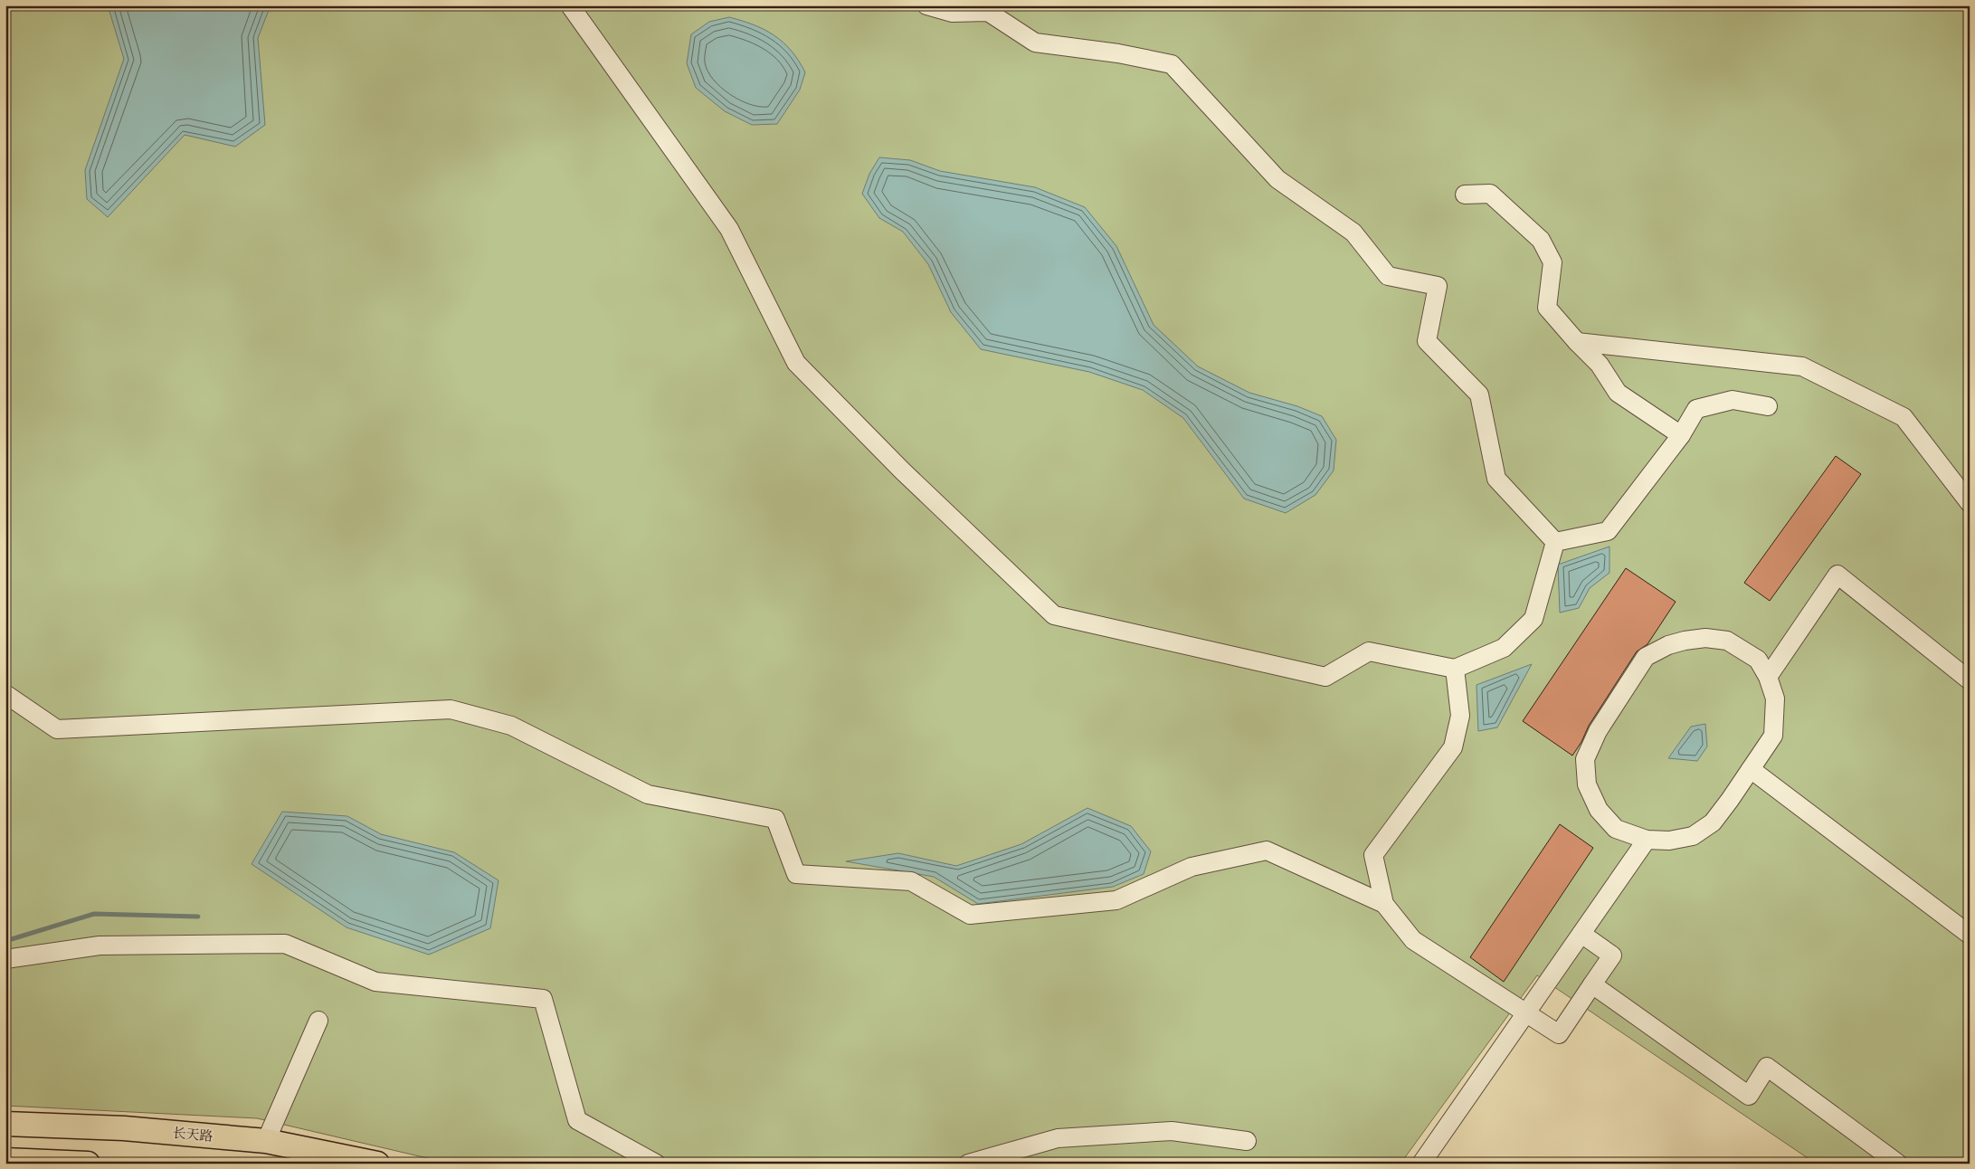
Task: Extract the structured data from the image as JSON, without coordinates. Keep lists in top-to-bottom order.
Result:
{
  "streets": {
    "main road": ["长天路"]
  }
}
